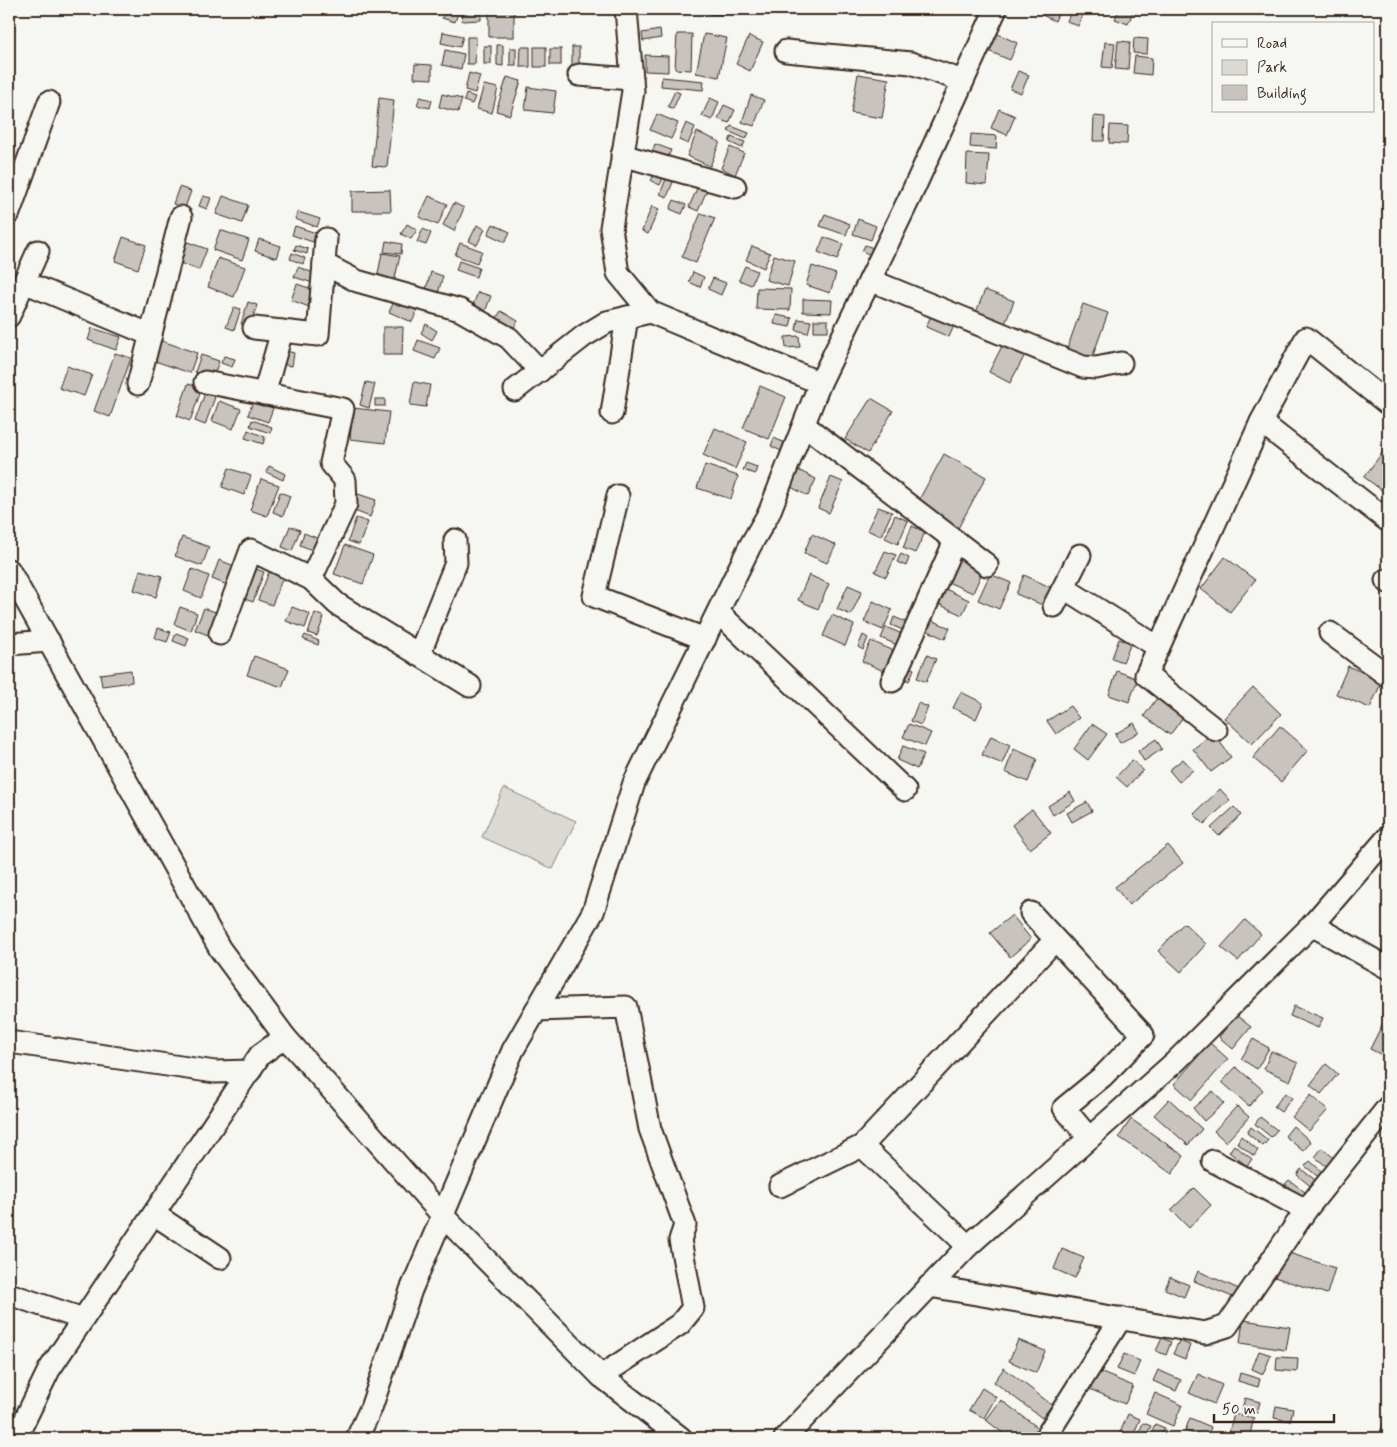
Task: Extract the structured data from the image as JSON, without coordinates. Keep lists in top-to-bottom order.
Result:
{
  "legend": ["Road", "Park", "Building"],
  "scale_bar": "50 m"
}
